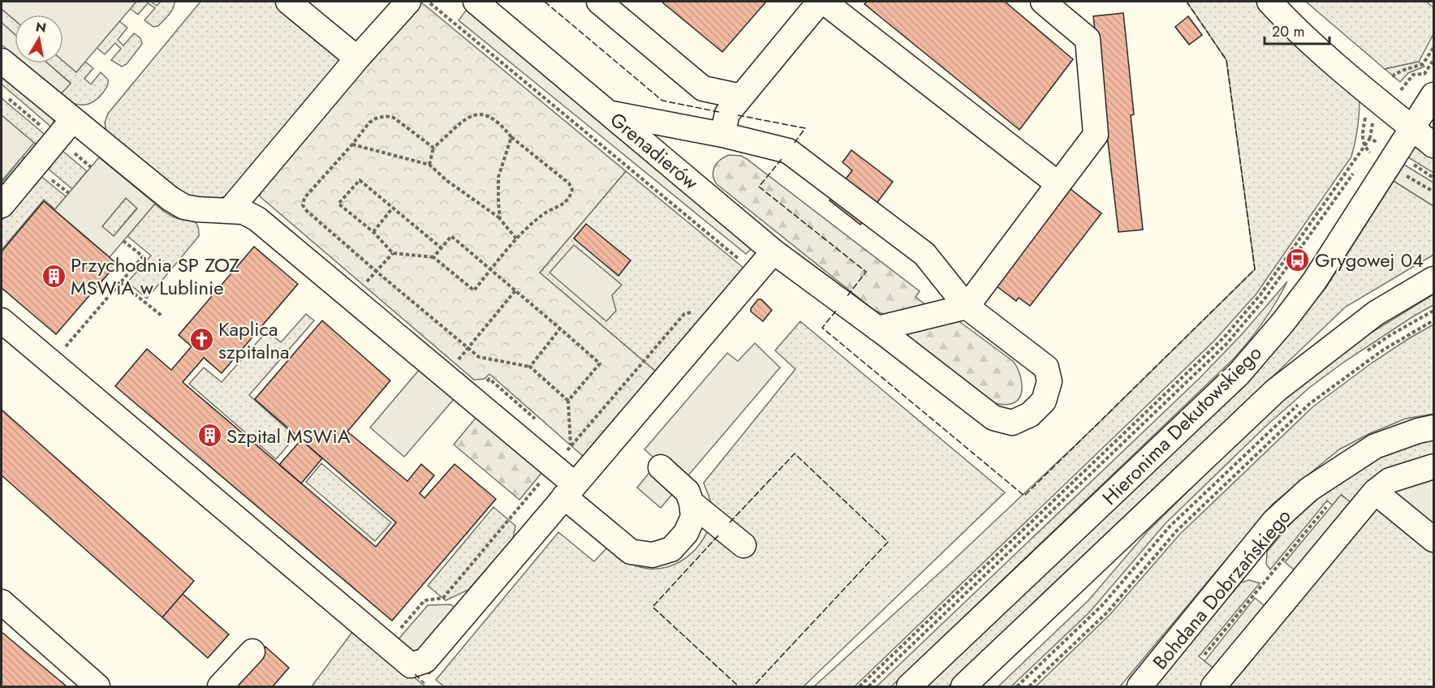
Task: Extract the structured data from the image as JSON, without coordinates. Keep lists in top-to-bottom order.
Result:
{
  "streets": {
    "street": ["Grenadierów", "Hieronima Dekutowskiego", "Bohdana Dobrzańskiego"]
  },
  "places": {
    "bus stop": ["Grygowej 04"],
    "building": ["Przychodnia SP ZOZ MSWiA w Lublinie", "Szpital MSWiA"],
    "church": ["Kaplica szpitalna"]
  },
  "scale_bar": "20 m",
  "north": "top"
}
